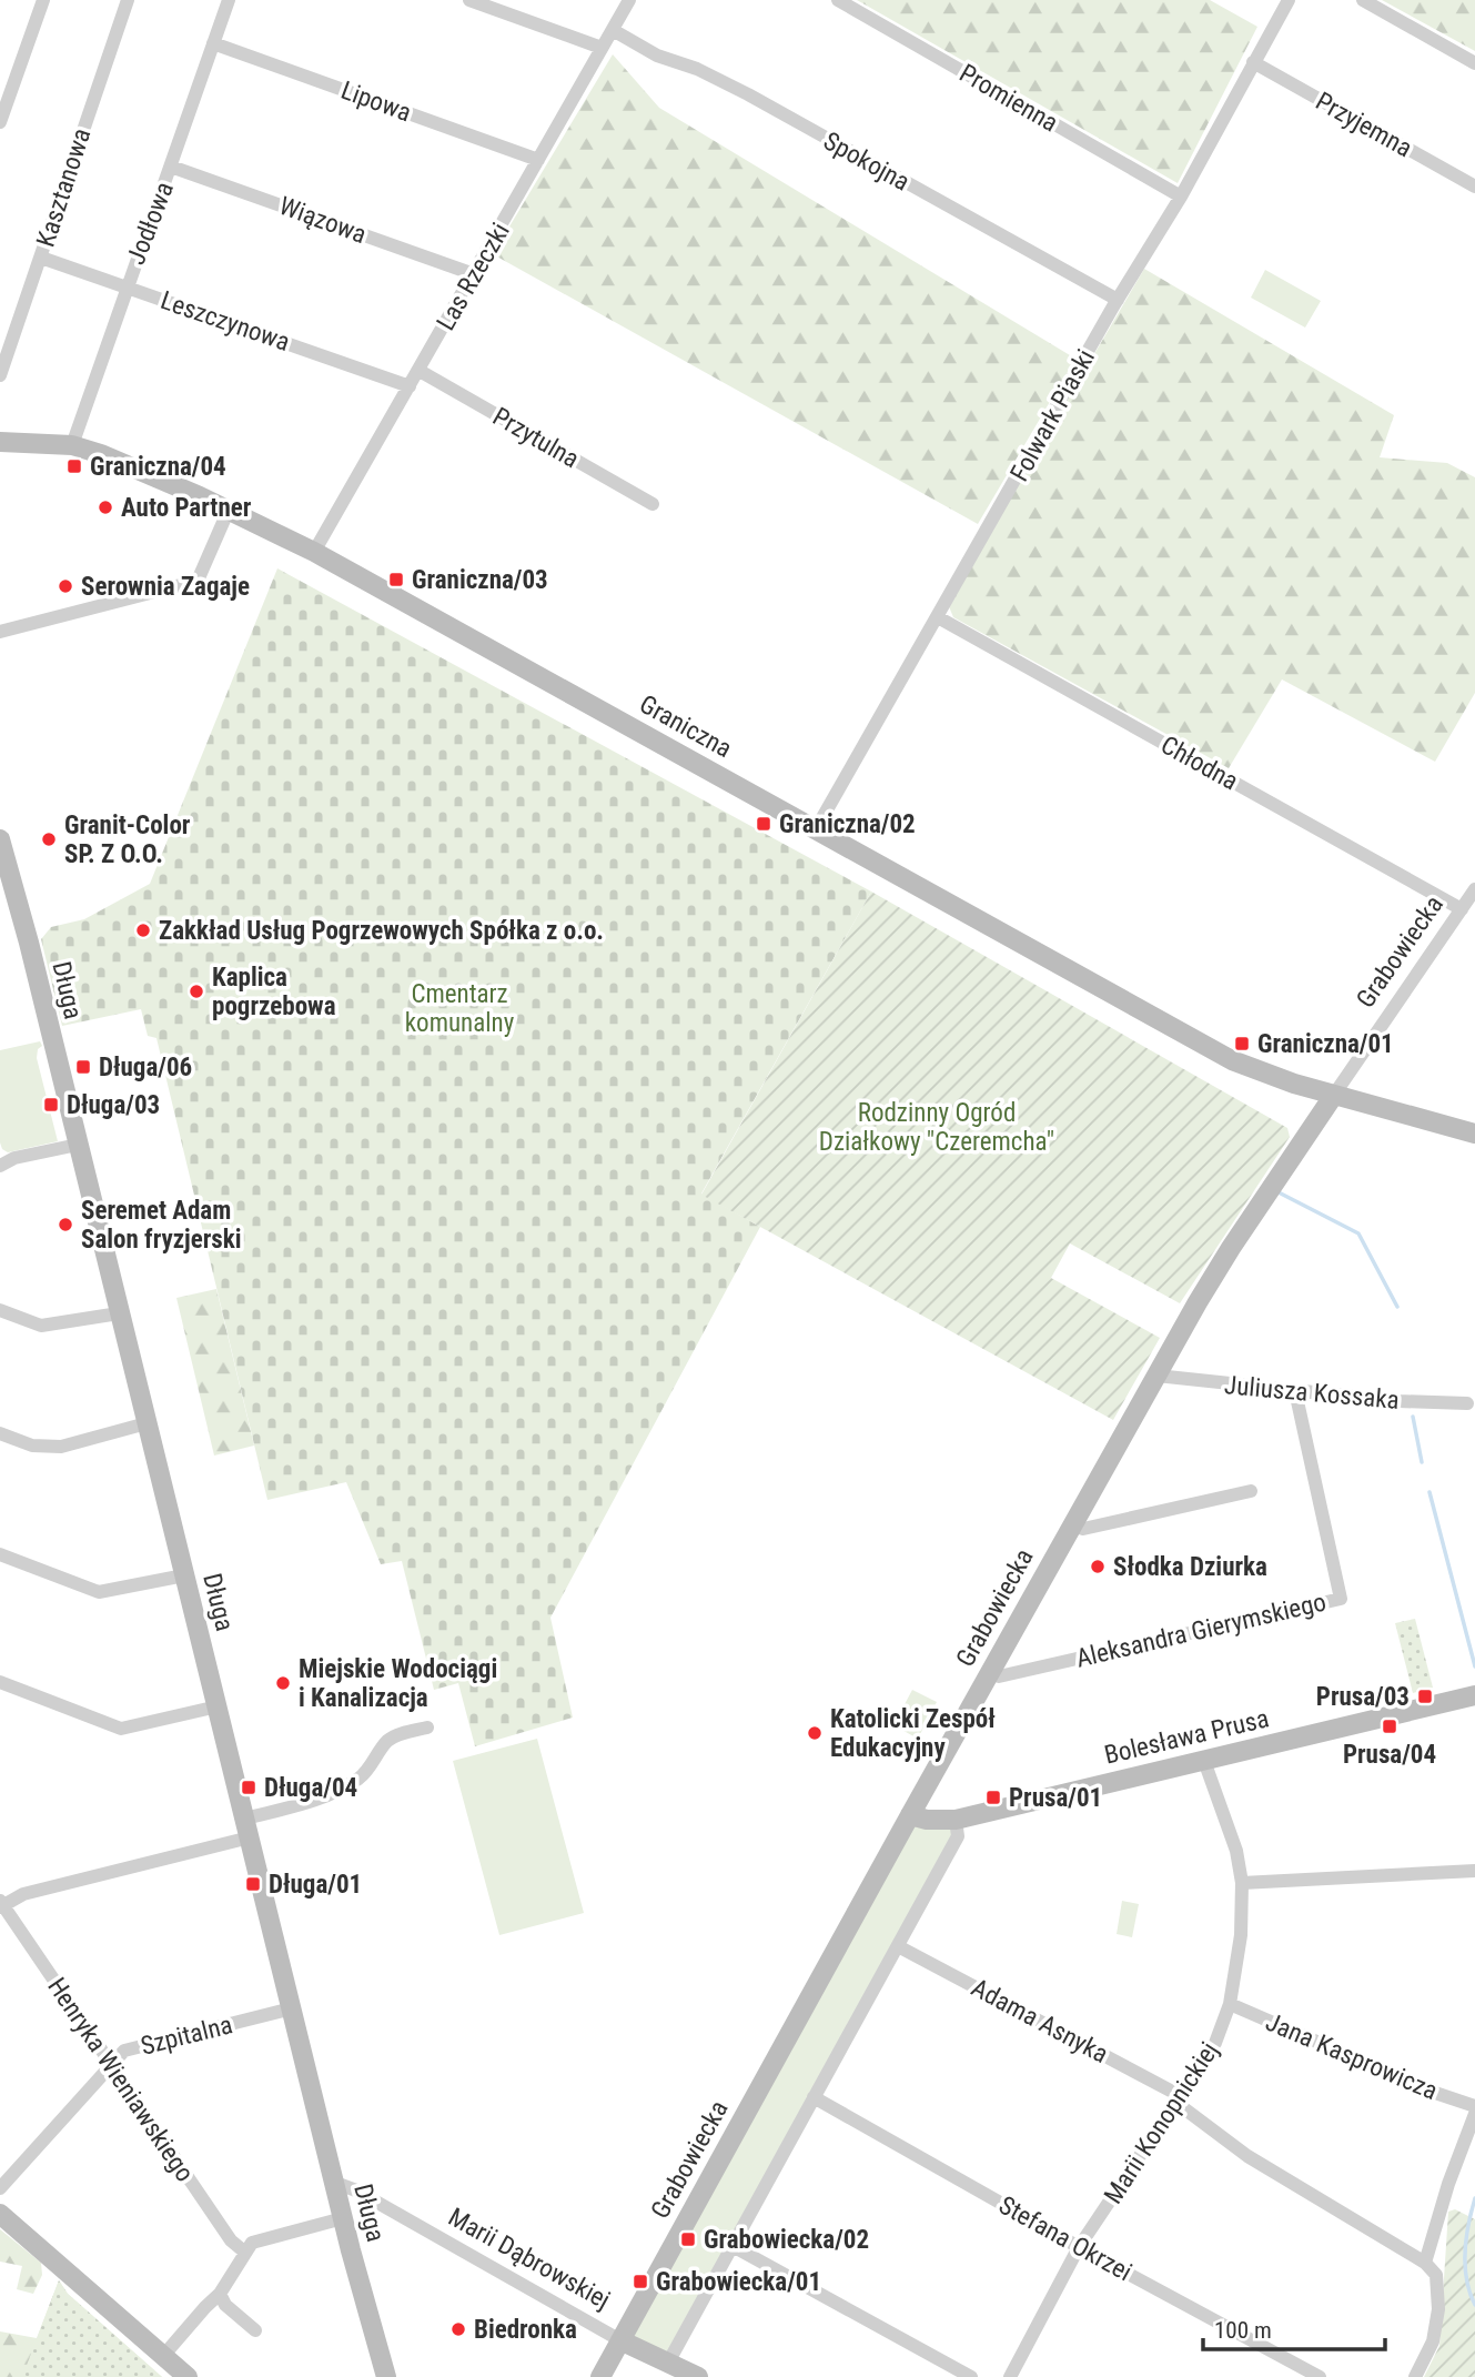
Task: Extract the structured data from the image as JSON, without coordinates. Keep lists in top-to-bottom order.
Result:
{
  "streets": {
    "street": [
      "Promienna",
      "Lipowa",
      "Przyjemna",
      "Spokojna",
      "Kasztanowa",
      "Wiązowa",
      "Jodłowa",
      "Las Rzeczki",
      "Leszczynowa",
      "Folwark Piaski",
      "Przytulna",
      "Graniczna",
      "Chłodna",
      "Grabowiecka",
      "Długa",
      "Juliusza Kossaka",
      "Aleksandra Gierymskiego",
      "Bolesława Prusa",
      "Adama Asnyka",
      "Szpitalna",
      "Jana Kasprowicza",
      "Henryka Wieniawskiego",
      "Marii Konopnickiej",
      "Stefana Okrzei",
      "Marii Dąbrowskiej"
    ]
  },
  "crossings": [
    ["Promienna", "Folwark Piaski"],
    ["Lipowa", "Jodłowa"],
    ["Lipowa", "Las Rzeczki"],
    ["Przyjemna", "Folwark Piaski"],
    ["Spokojna", "Las Rzeczki"],
    ["Spokojna", "Folwark Piaski"],
    ["Kasztanowa", "Leszczynowa"],
    ["Wiązowa", "Jodłowa"],
    ["Wiązowa", "Las Rzeczki"],
    ["Jodłowa", "Leszczynowa"],
    ["Jodłowa", "Graniczna"],
    ["Las Rzeczki", "Leszczynowa"],
    ["Las Rzeczki", "Przytulna"],
    ["Las Rzeczki", "Graniczna"],
    ["Folwark Piaski", "Graniczna"],
    ["Folwark Piaski", "Chłodna"],
    ["Graniczna", "Grabowiecka"],
    ["Chłodna", "Grabowiecka"],
    ["Grabowiecka", "Juliusza Kossaka"],
    ["Grabowiecka", "Aleksandra Gierymskiego"],
    ["Grabowiecka", "Bolesława Prusa"],
    ["Grabowiecka", "Marii Dąbrowskiej"],
    ["Długa", "Szpitalna"],
    ["Długa", "Henryka Wieniawskiego"],
    ["Długa", "Marii Dąbrowskiej"],
    ["Juliusza Kossaka", "Aleksandra Gierymskiego"],
    ["Bolesława Prusa", "Marii Konopnickiej"],
    ["Adama Asnyka", "Marii Konopnickiej"],
    ["Szpitalna", "Henryka Wieniawskiego"],
    ["Jana Kasprowicza", "Marii Konopnickiej"],
    ["Marii Konopnickiej", "Stefana Okrzei"]
  ],
  "parks": ["Cmentarz komunalny", "Rodzinny Ogród Działkowy \"Czeremcha\""],
  "places": {
    "transit": [
      "Graniczna/04",
      "Graniczna/03",
      "Graniczna/02",
      "Graniczna/01",
      "Długa/06",
      "Długa/03",
      "Prusa/03",
      "Prusa/04",
      "Długa/04",
      "Prusa/01",
      "Długa/01",
      "Grabowiecka/02",
      "Grabowiecka/01"
    ],
    "other": [
      "Auto Partner",
      "Serownia Zagaje",
      "Granit-Color SP. Z O.O.",
      "Zakkład Usług Pogrzewowych Spółka z o.o.",
      "Kaplica pogrzebowa",
      "Seremet Adam Salon fryzjerski",
      "Słodka Dziurka",
      "Miejskie Wodociągi i Kanalizacja",
      "Katolicki Zespół Edukacyjny",
      "Biedronka"
    ]
  },
  "scale_bar": "100 m"
}
